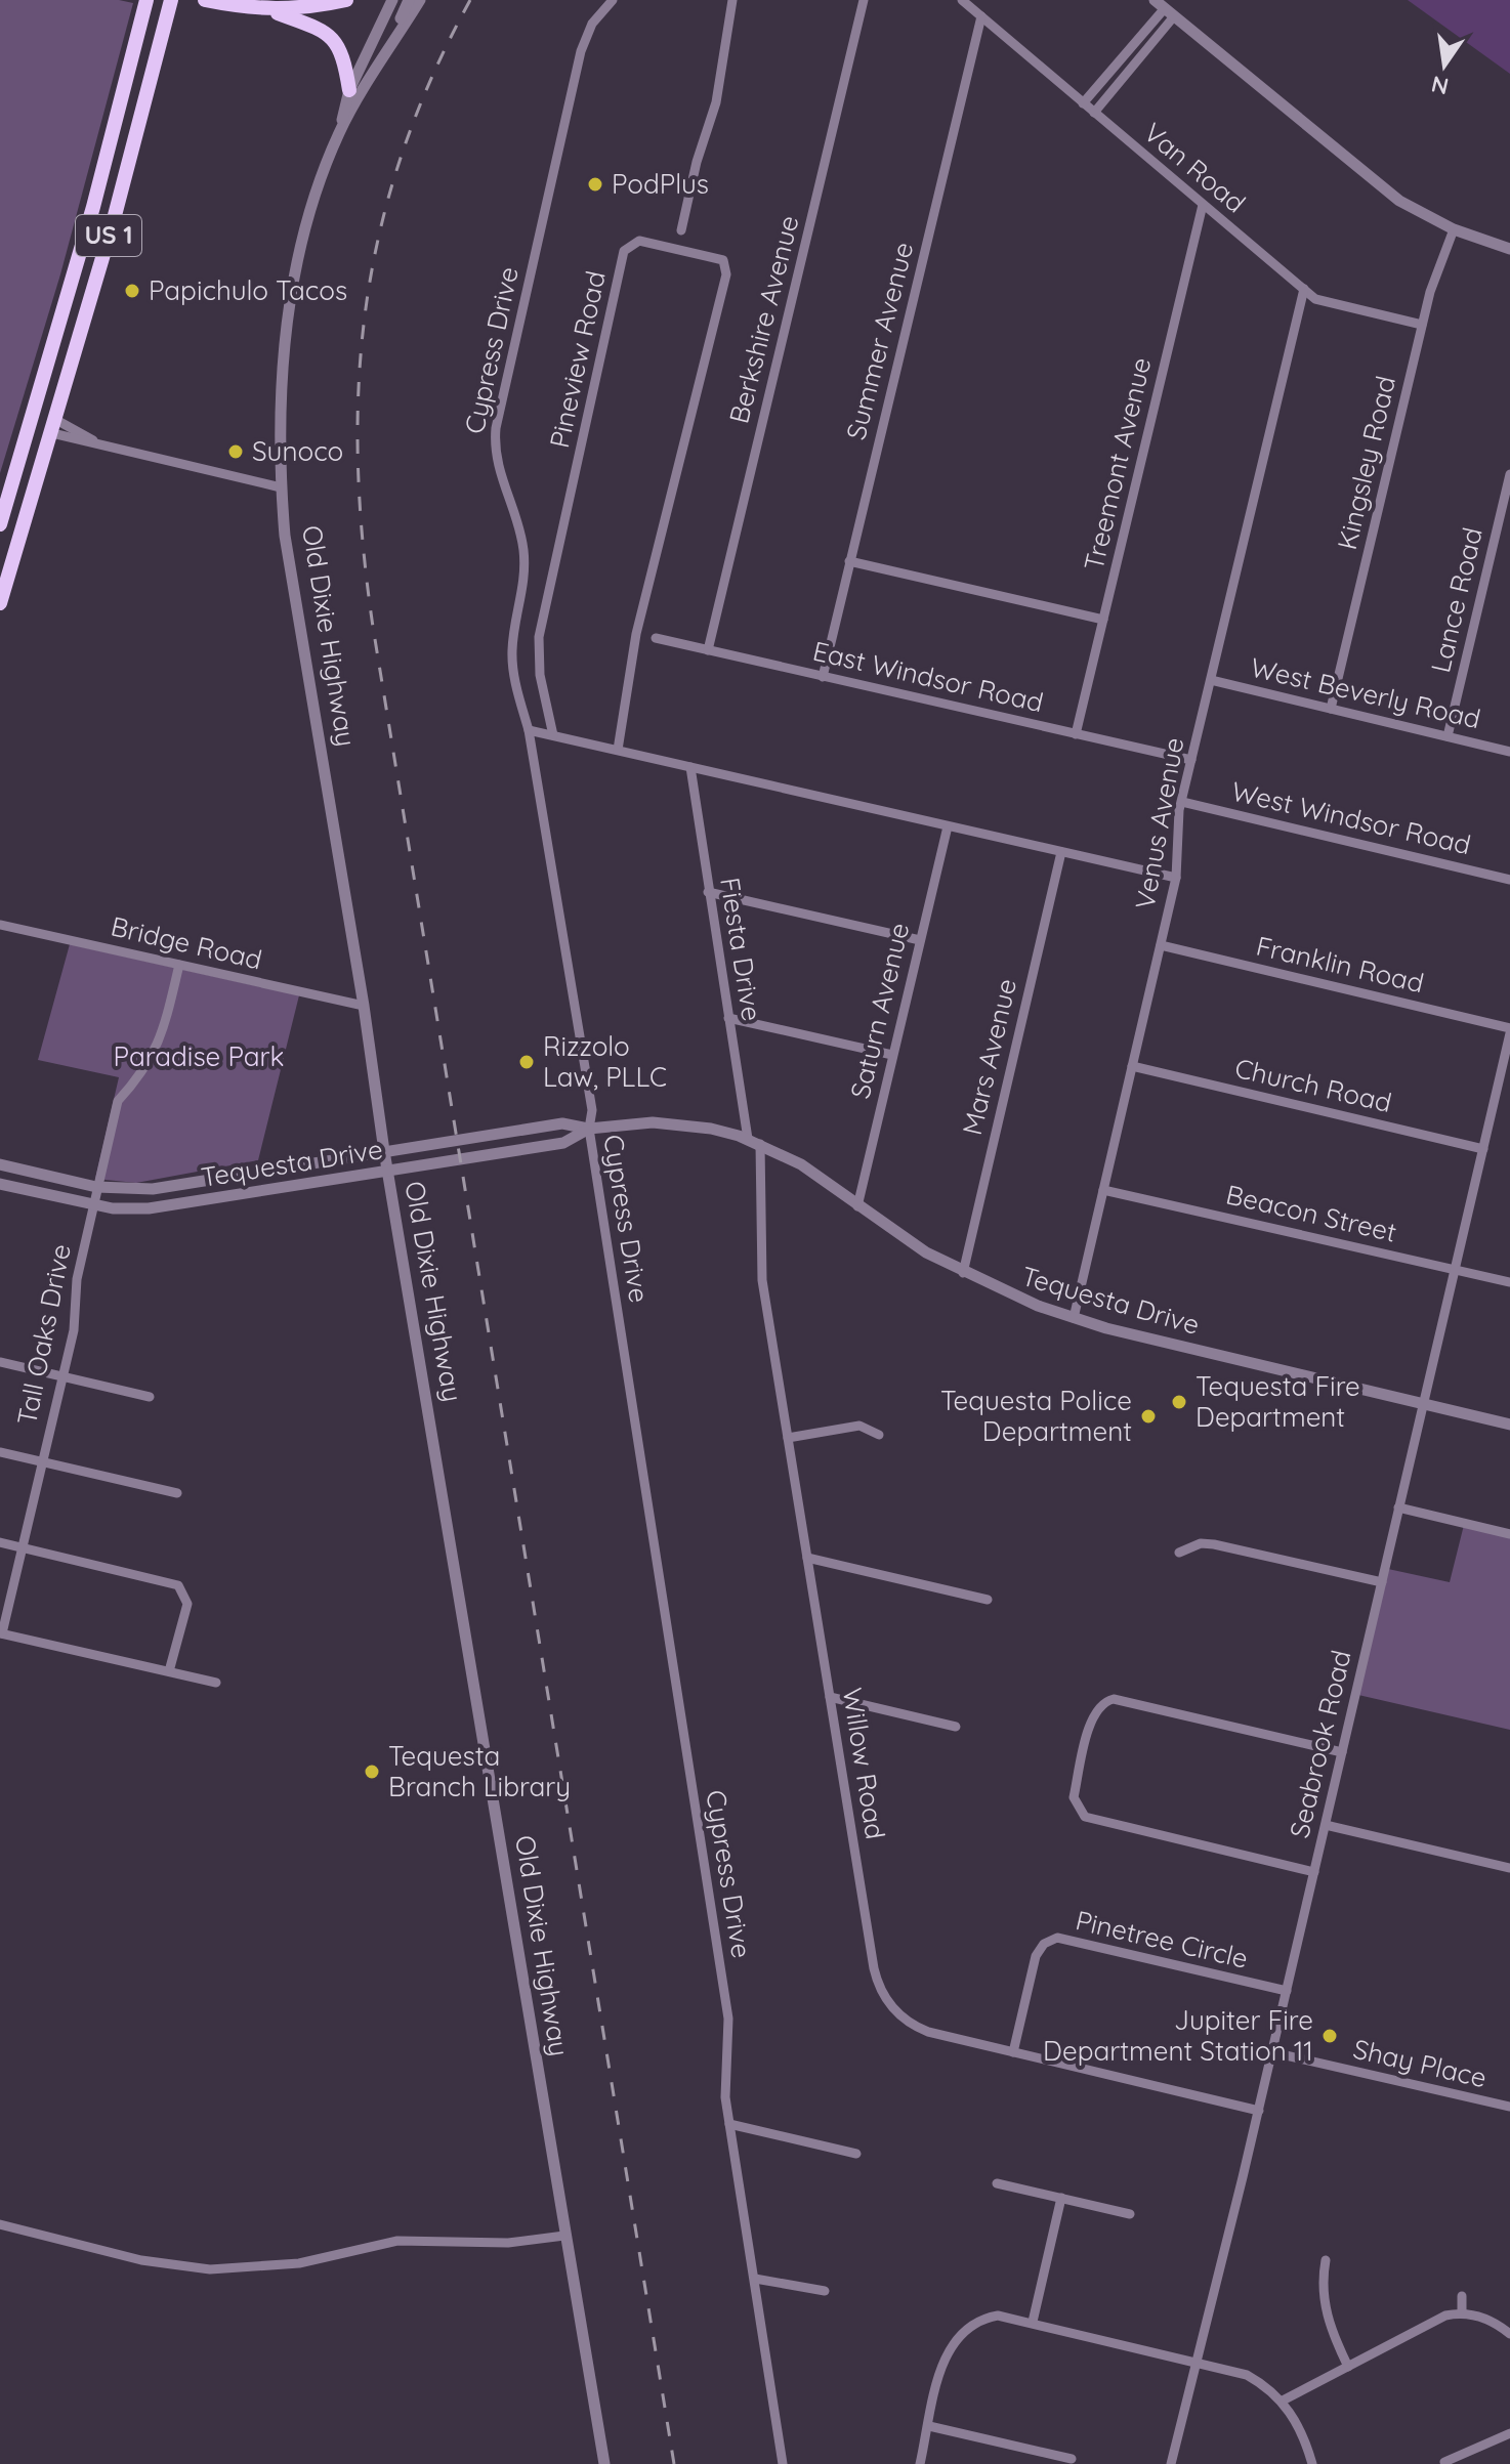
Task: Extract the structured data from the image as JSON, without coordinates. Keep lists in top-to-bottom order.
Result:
{
  "streets": {
    "main road": ["US 1"],
    "street": [
      "Van Road",
      "Berkshire Avenue",
      "Summer Avenue",
      "Cypress Drive",
      "Pineview Road",
      "Kingsley Road",
      "Treemont Avenue",
      "Lance Road",
      "Old Dixie Highway",
      "East Windsor Road",
      "West Beverly Road",
      "West Windsor Road",
      "Venus Avenue",
      "Bridge Road",
      "Fiesta Drive",
      "Franklin Road",
      "Saturn Avenue",
      "Mars Avenue",
      "Church Road",
      "Tequesta Drive",
      "Beacon Street",
      "Tall Oaks Drive",
      "Seabrook Road",
      "Willow Road",
      "Pinetree Circle",
      "Shay Place"
    ]
  },
  "crossings": [
    ["Van Road", "Summer Avenue"],
    ["Van Road", "Kingsley Road"],
    ["Van Road", "Treemont Avenue"],
    ["Van Road", "Venus Avenue"],
    ["Berkshire Avenue", "East Windsor Road"],
    ["Summer Avenue", "East Windsor Road"],
    ["Cypress Drive", "Tequesta Drive"],
    ["Kingsley Road", "West Beverly Road"],
    ["Treemont Avenue", "East Windsor Road"],
    ["Lance Road", "West Beverly Road"],
    ["Old Dixie Highway", "Bridge Road"],
    ["Old Dixie Highway", "Tequesta Drive"],
    ["East Windsor Road", "Venus Avenue"],
    ["West Beverly Road", "Venus Avenue"],
    ["West Windsor Road", "Venus Avenue"],
    ["Venus Avenue", "Franklin Road"],
    ["Venus Avenue", "Church Road"],
    ["Venus Avenue", "Tequesta Drive"],
    ["Venus Avenue", "Beacon Street"],
    ["Bridge Road", "Tall Oaks Drive"],
    ["Fiesta Drive", "Tequesta Drive"],
    ["Fiesta Drive", "Willow Road"],
    ["Franklin Road", "Seabrook Road"],
    ["Saturn Avenue", "Tequesta Drive"],
    ["Mars Avenue", "Tequesta Drive"],
    ["Church Road", "Seabrook Road"],
    ["Tequesta Drive", "Tall Oaks Drive"],
    ["Tequesta Drive", "Seabrook Road"],
    ["Tequesta Drive", "Willow Road"],
    ["Beacon Street", "Seabrook Road"],
    ["Seabrook Road", "Willow Road"],
    ["Seabrook Road", "Pinetree Circle"],
    ["Seabrook Road", "Shay Place"],
    ["Willow Road", "Pinetree Circle"]
  ],
  "parks": ["Paradise Park"],
  "places": [
    "PodPlus",
    "Papichulo Tacos",
    "Sunoco",
    "Rizzolo Law, PLLC",
    "Tequesta Fire Department",
    "Tequesta Police Department",
    "Tequesta Branch Library",
    "Jupiter Fire Department Station 11"
  ],
  "north": "bottom"
}
